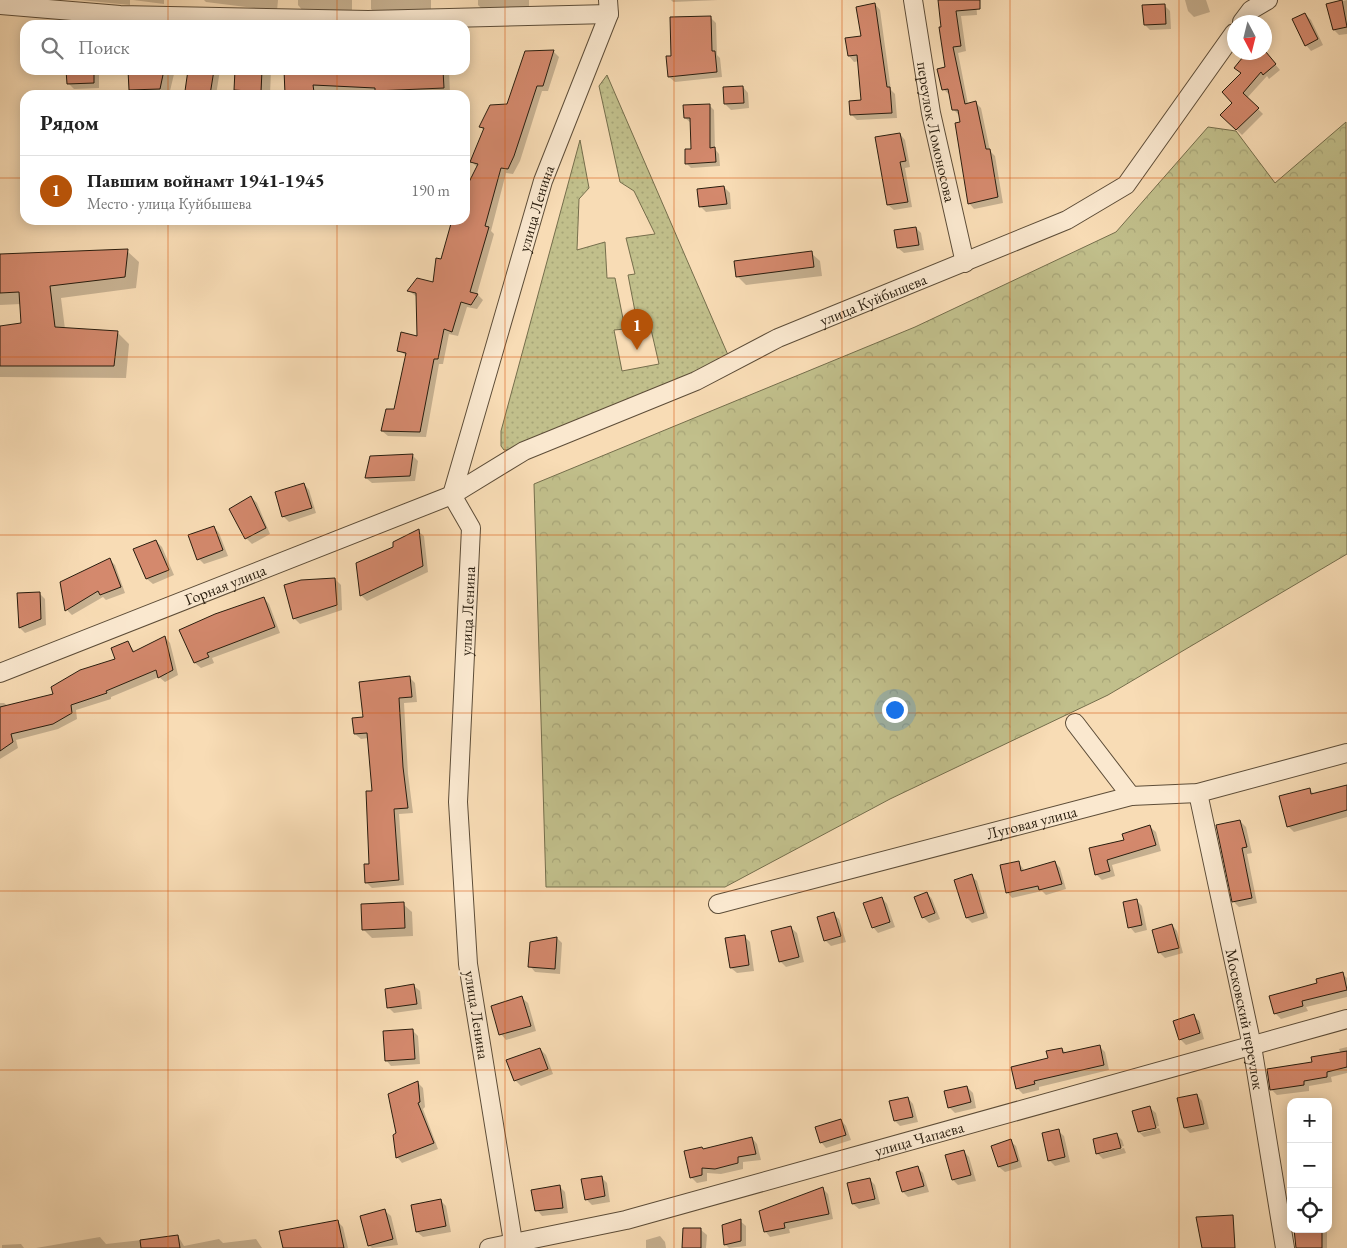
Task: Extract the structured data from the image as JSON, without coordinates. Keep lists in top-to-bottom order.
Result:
{
  "streets": {
    "street": [
      "переулок Ломоносова",
      "улица Ленина",
      "улица Куйбышева",
      "Горная улица",
      "Луговая улица",
      "Московский переулок",
      "улица Чапаева"
    ]
  },
  "crossings": [
    ["переулок Ломоносова", "улица Куйбышева"],
    ["улица Ленина", "улица Куйбышева"],
    ["улица Ленина", "Горная улица"],
    ["улица Ленина", "улица Чапаева"],
    ["улица Куйбышева", "Горная улица"],
    ["Луговая улица", "Московский переулок"],
    ["Московский переулок", "улица Чапаева"]
  ],
  "north": "bottom",
  "page": {
    "search": "Поиск",
    "heading": "Рядом",
    "list": [
      {
        "mark": "1",
        "name": "Павшим войнамт 1941-1945",
        "note": "Место · улица Куйбышева",
        "value": "190 m"
      }
    ],
    "pins": "1",
    "map_buttons": ["+", "−"]
  }
}
